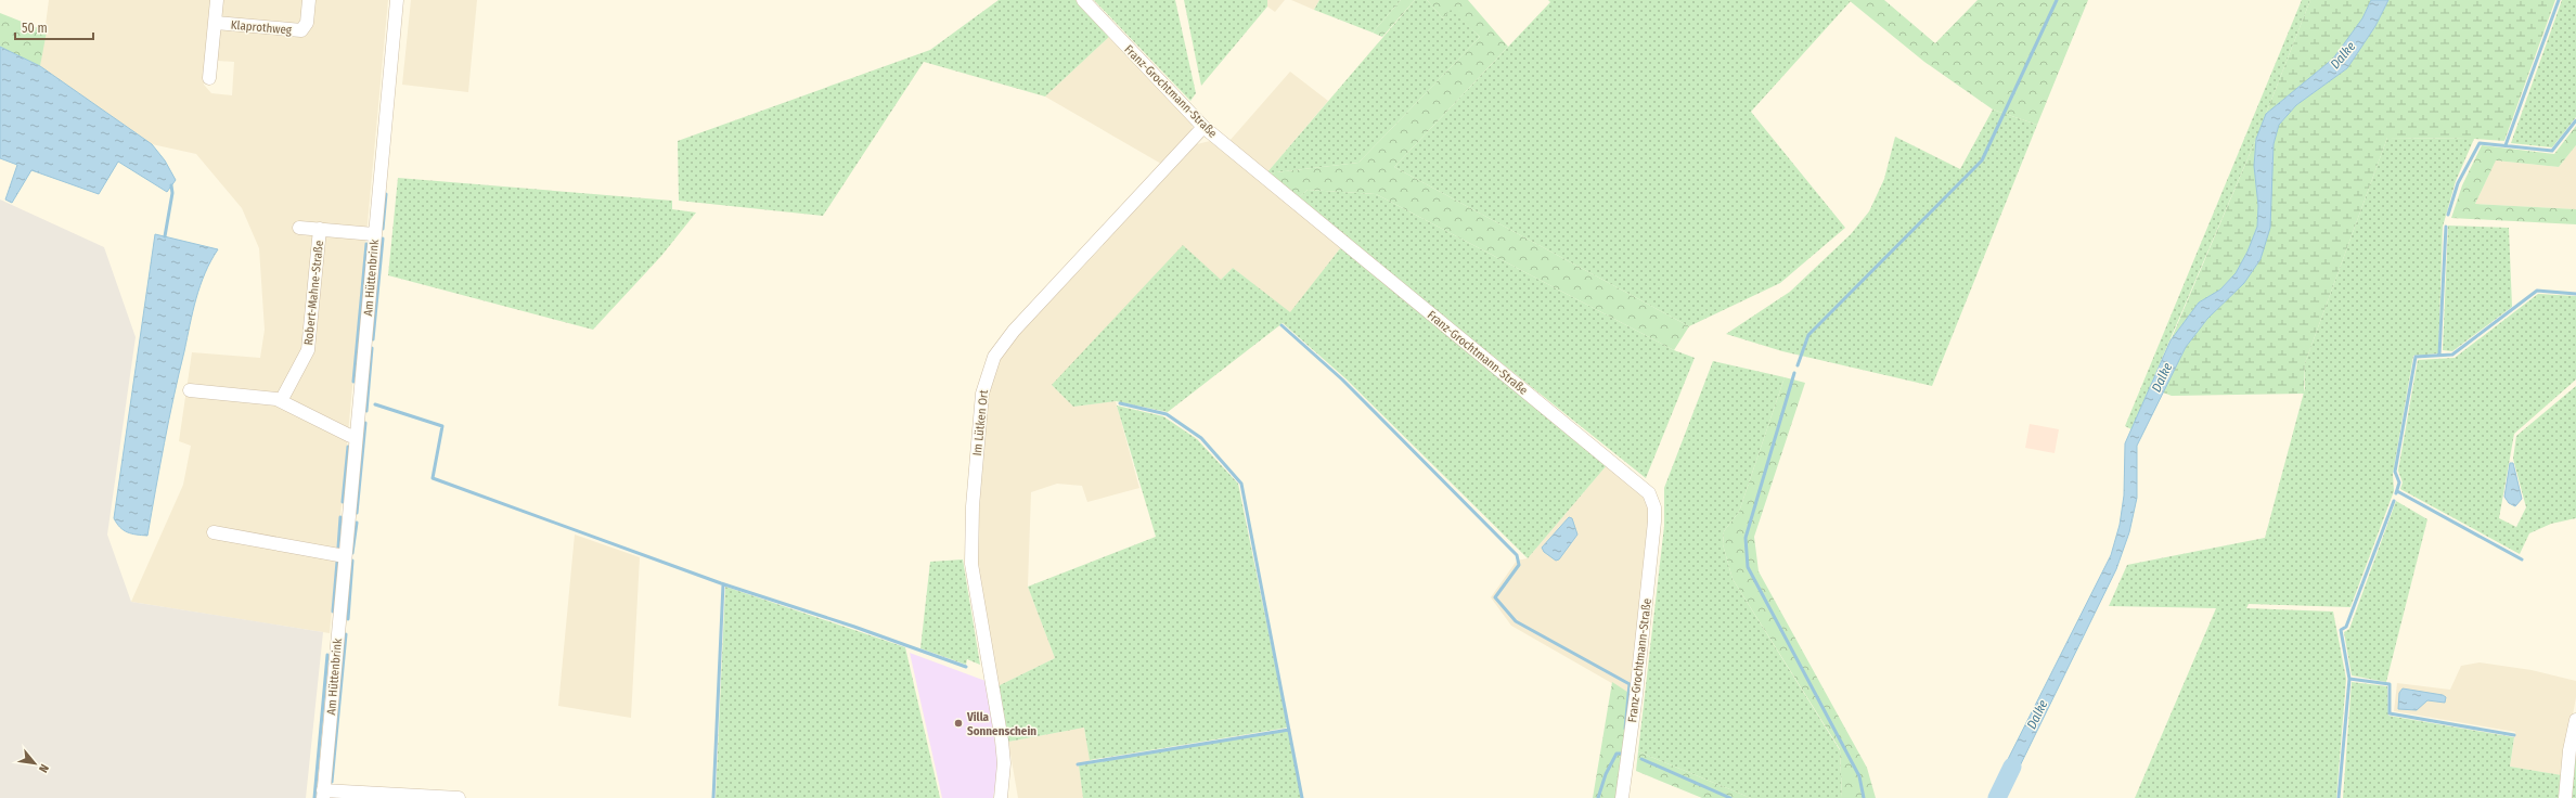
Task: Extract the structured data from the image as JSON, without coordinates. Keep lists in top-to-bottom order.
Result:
{
  "streets": {
    "street": [
      "Klaprothweg",
      "Franz-Grochtmann-Straße",
      "Am Hüttenbrink",
      "Robert-Mahne-Straße",
      "Im Lütken Ort"
    ]
  },
  "crossings": [
    ["Franz-Grochtmann-Straße", "Im Lütken Ort"],
    ["Am Hüttenbrink", "Robert-Mahne-Straße"]
  ],
  "water": ["Dalke"],
  "places": ["Villa Sonnenschein"],
  "scale_bar": "50 m",
  "north": "bottom right"
}
